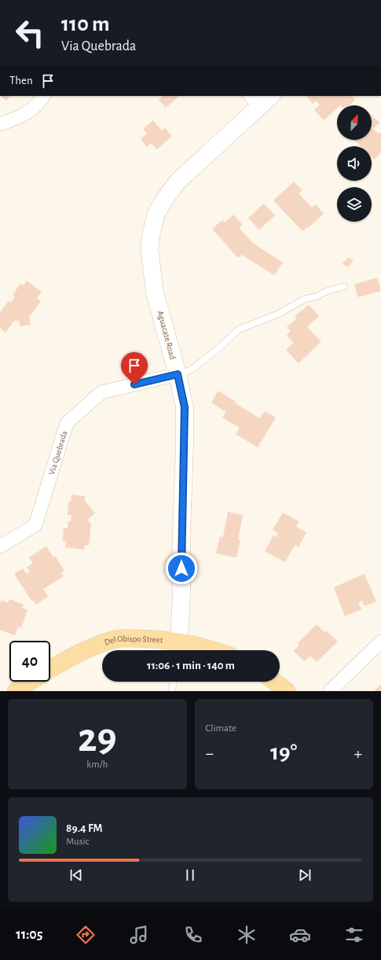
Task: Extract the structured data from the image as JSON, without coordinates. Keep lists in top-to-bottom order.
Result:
{
  "streets": {
    "main road": ["Del Obispo Street"],
    "street": ["Aguacate Road", "Via Quebrada"]
  },
  "crossings": [
    ["Aguacate Road", "Via Quebrada"],
    ["Aguacate Road", "Del Obispo Street"]
  ],
  "north": "top right",
  "page": {
    "turn": ["110 m", "Via Quebrada"],
    "then": "Then",
    "limit": "40",
    "trip": "11:06 · 1 min · 140 m",
    "tile": [
      ["29", "km/h"],
      "Climate"
    ],
    "heat": ["−", "19°", "+"],
    "song": ["89.4 FM", "Music"],
    "tabs": "11:05"
  }
}
